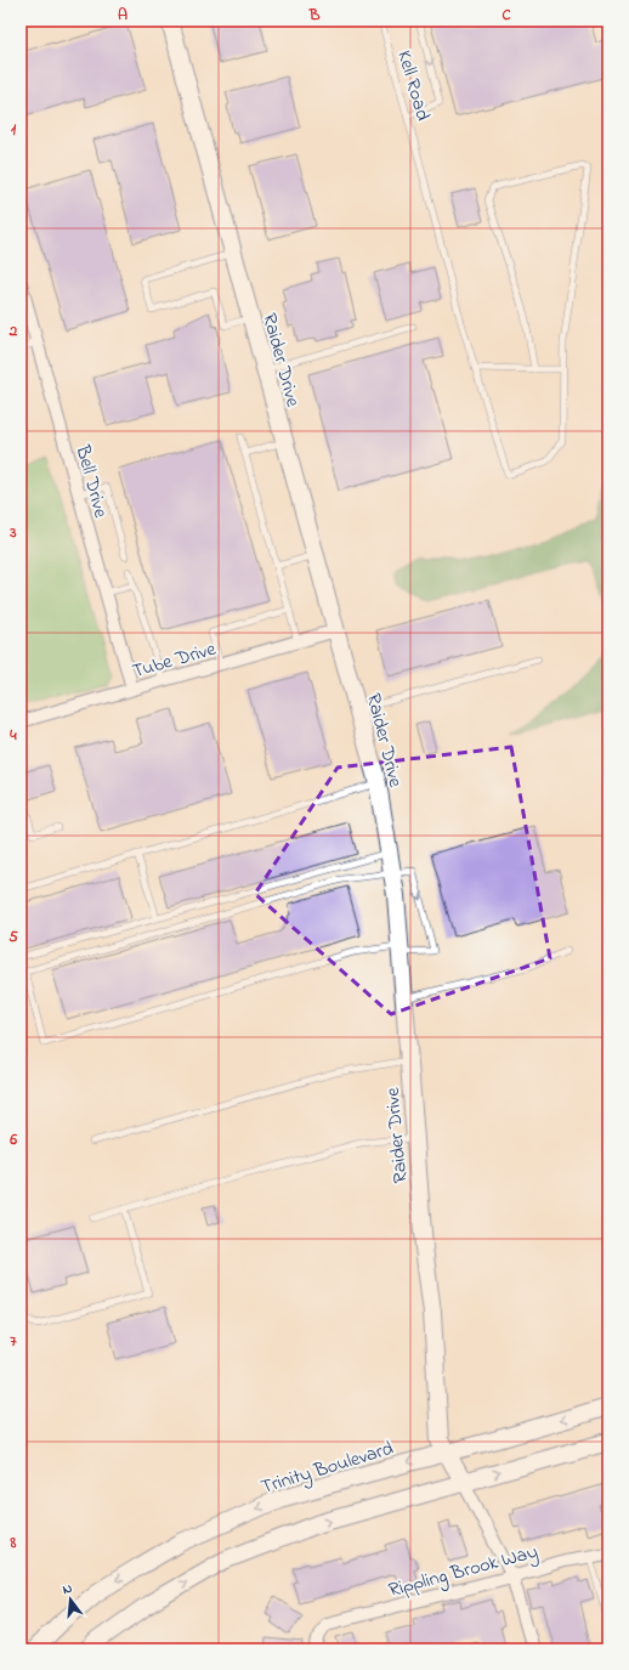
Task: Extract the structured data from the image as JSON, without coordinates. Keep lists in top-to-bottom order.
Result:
{
  "streets": {
    "main road": ["Raider Drive", "Trinity Boulevard"],
    "street": ["Bell Drive", "Tube Drive", "Rippling Brook Way"],
    "lane": ["Kell Road"]
  },
  "crossings": [
    ["Raider Drive", "Tube Drive"],
    ["Raider Drive", "Trinity Boulevard"],
    ["Bell Drive", "Tube Drive"]
  ],
  "north": "top",
  "grid": {
    "columns": ["A", "B", "C"],
    "rows": [
      "1",
      "2",
      "3",
      "4",
      "5",
      "6",
      "7",
      "8"
    ]
  }
}
